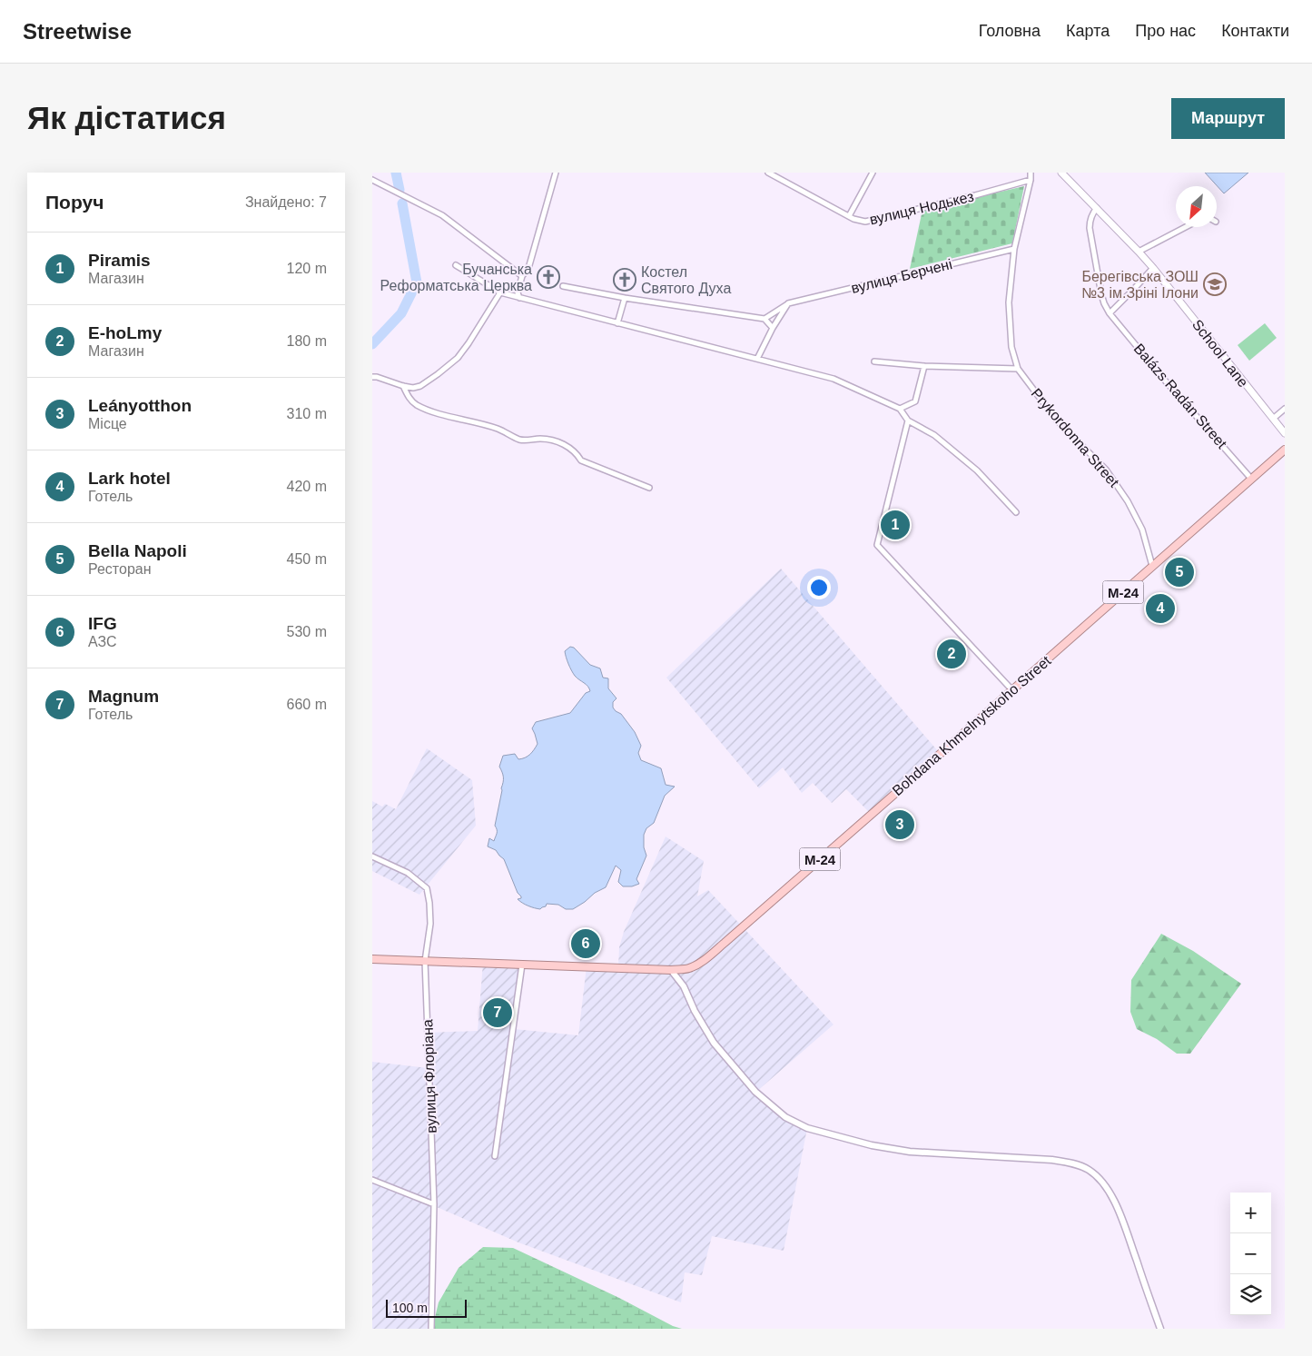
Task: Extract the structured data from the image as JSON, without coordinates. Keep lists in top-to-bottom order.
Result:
{
  "streets": {
    "highway": ["М-24", "Bohdana Khmelnytskoho Street"],
    "main road": ["School Lane"],
    "street": [
      "вулиця Нодькез",
      "вулиця Берчені",
      "Balázs Radán Street",
      "Prykordonna Street",
      "вулиця Флоріана"
    ]
  },
  "crossings": [
    ["вулиця Нодькез", "Prykordonna Street"],
    ["вулиця Берчені", "Prykordonna Street"],
    ["School Lane", "Balázs Radán Street"],
    ["Balázs Radán Street", "Bohdana Khmelnytskoho Street"],
    ["Prykordonna Street", "Bohdana Khmelnytskoho Street"],
    ["Bohdana Khmelnytskoho Street", "вулиця Флоріана"]
  ],
  "places": {
    "church": ["Бучанська Реформатська Церква", "Костел Святого Духа"],
    "school or university": ["Берегівська ЗОШ №3 ім.Зріні Ілони"]
  },
  "scale_bar": "100 m",
  "north": "bottom left",
  "page": {
    "header": "Streetwise",
    "nav": [
      "Головна",
      "Карта",
      "Про нас",
      "Контакти"
    ],
    "buttons": "Маршрут",
    "title": "Як дістатися",
    "heading": ["Поруч", "Знайдено: 7"],
    "list": [
      {
        "mark": "1",
        "name": "Piramis",
        "note": "Магазин",
        "value": "120 m"
      },
      {
        "mark": "2",
        "name": "E-hoLmy",
        "note": "Магазин",
        "value": "180 m"
      },
      {
        "mark": "3",
        "name": "Leányotthon",
        "note": "Місце",
        "value": "310 m"
      },
      {
        "mark": "4",
        "name": "Lark hotel",
        "note": "Готель",
        "value": "420 m"
      },
      {
        "mark": "5",
        "name": "Bella Napoli",
        "note": "Ресторан",
        "value": "450 m"
      },
      {
        "mark": "6",
        "name": "IFG",
        "note": "АЗС",
        "value": "530 m"
      },
      {
        "mark": "7",
        "name": "Magnum",
        "note": "Готель",
        "value": "660 m"
      }
    ],
    "pins": [
      "1",
      "5",
      "4",
      "2",
      "3",
      "6",
      "7"
    ],
    "map_buttons": ["+", "−"],
    "scale": "100 m"
  }
}
